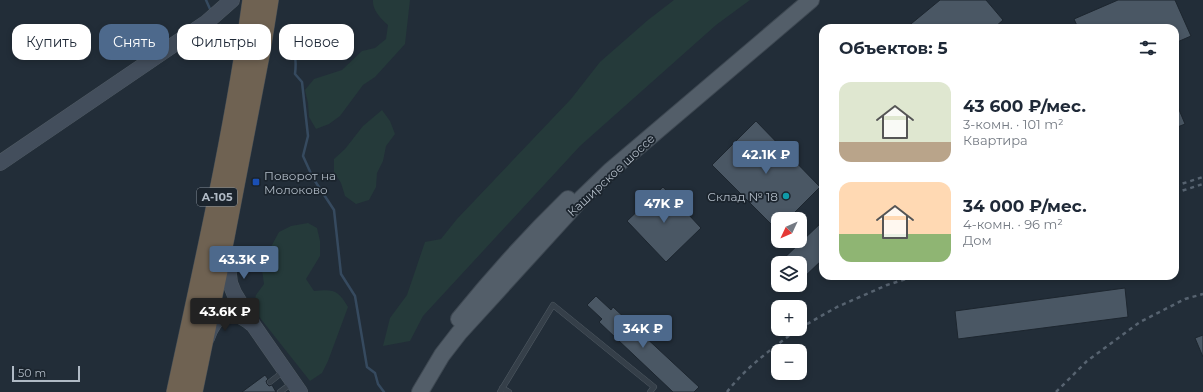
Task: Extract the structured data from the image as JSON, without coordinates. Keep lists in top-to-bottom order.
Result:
{
  "streets": {
    "highway": ["А-105"],
    "main road": ["Каширское шоссе"]
  },
  "places": {
    "transit": ["Поворот на Молоково"],
    "other": ["Склад № 18"]
  },
  "scale_bar": "50 m",
  "north": "bottom left",
  "page": {
    "chip": [
      "Купить",
      "Снять",
      "Фильтры",
      "Новое"
    ],
    "heading": "Объектов: 5",
    "list": [
      {
        "name": "43 600 ₽/мес.",
        "note": "3-комн. · 101 m² · Квартира"
      },
      {
        "name": "34 000 ₽/мес.",
        "note": "4-комн. · 96 m² · Дом"
      }
    ],
    "price": [
      "42.1K ₽",
      "47K ₽",
      "43.3K ₽",
      "43.6K ₽",
      "34K ₽"
    ],
    "map_buttons": ["+", "−"],
    "scale": "50 m"
  }
}
